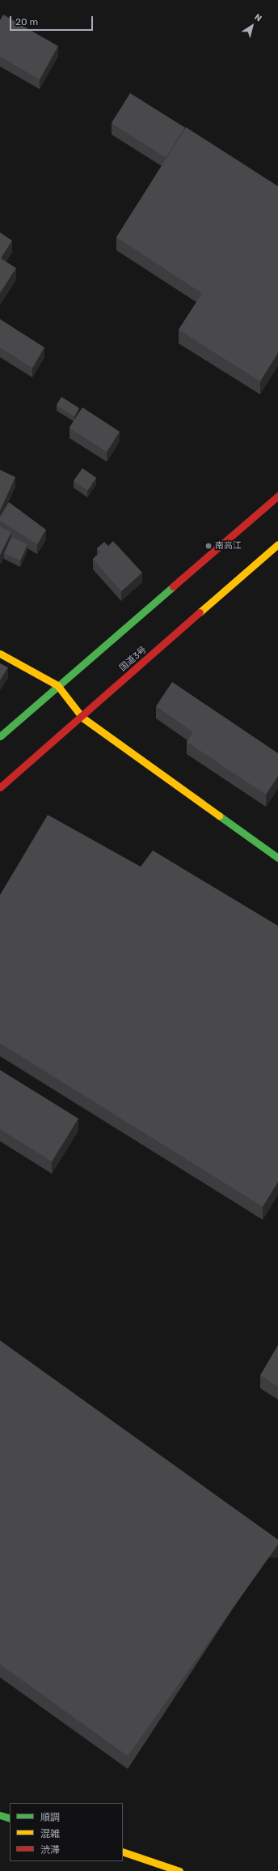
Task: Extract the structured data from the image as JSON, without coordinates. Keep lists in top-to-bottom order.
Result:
{
  "streets": {
    "main road": ["国道3号"]
  },
  "places": ["南高江"],
  "legend": ["順調", "混雑", "渋滞"],
  "scale_bar": "20 m",
  "north": "top right"
}
